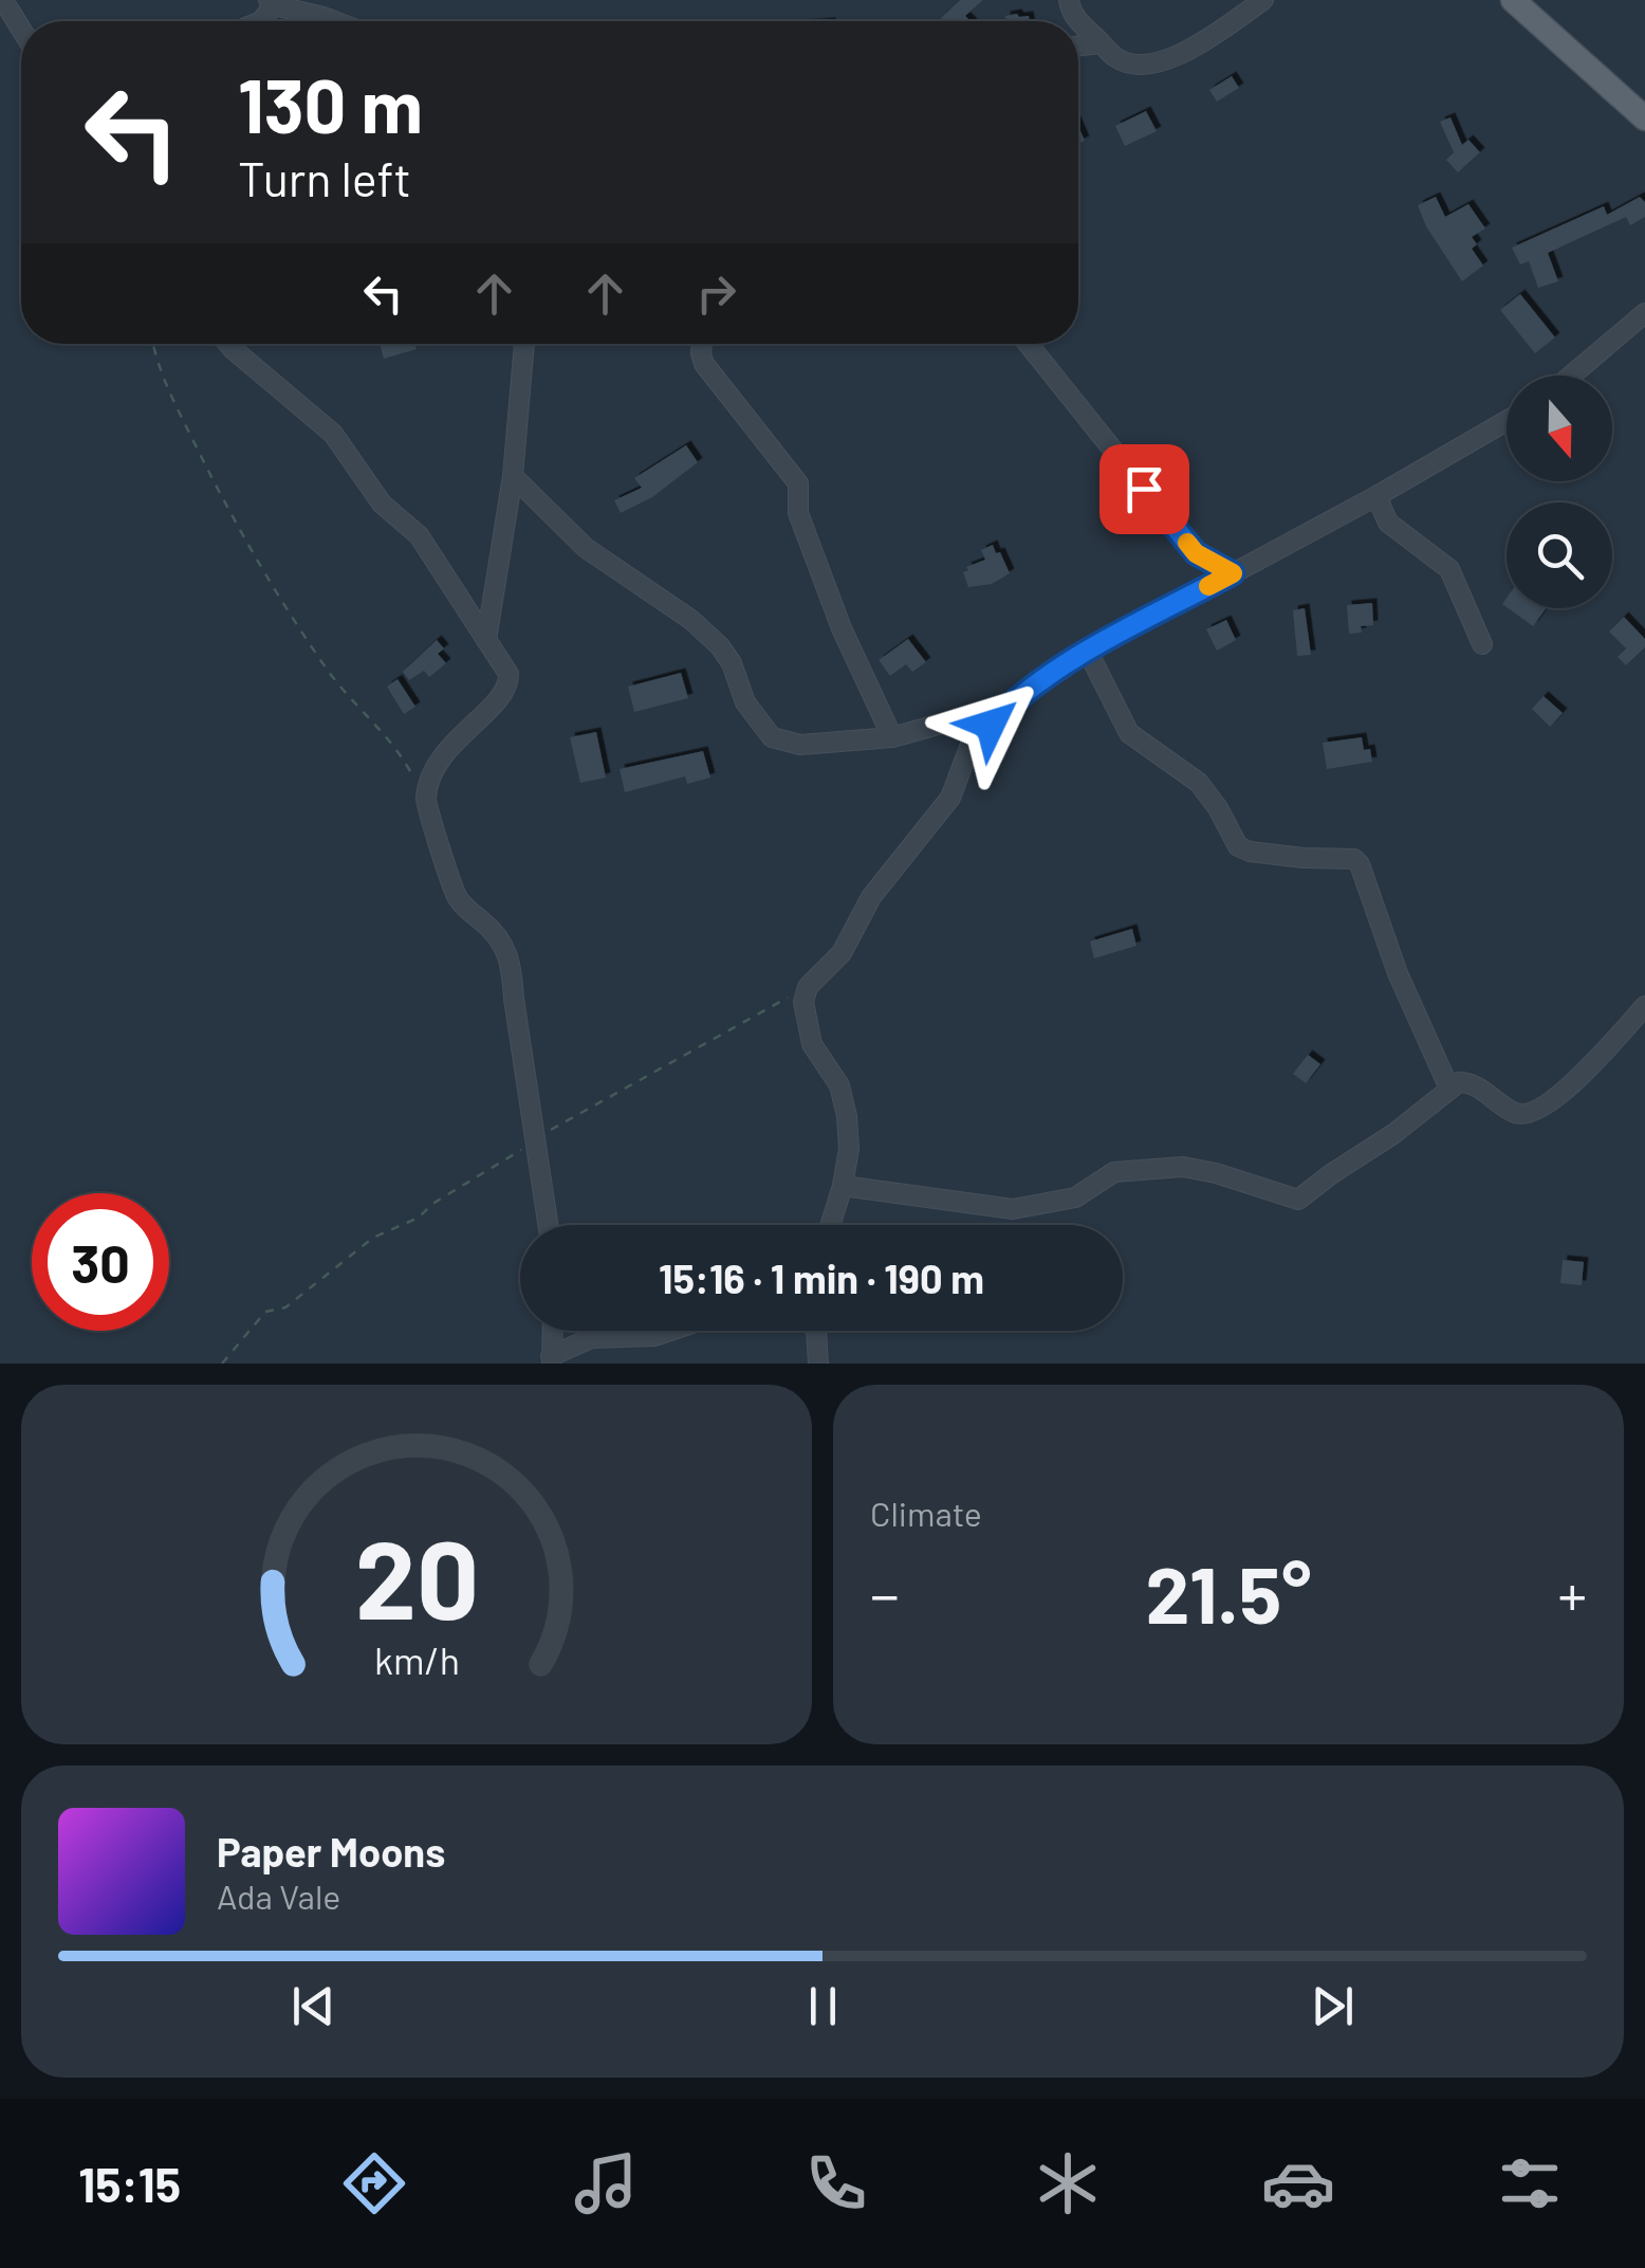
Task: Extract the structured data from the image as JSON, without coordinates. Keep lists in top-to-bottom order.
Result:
{
  "north": "bottom",
  "page": {
    "turn": ["130 m", "Turn left"],
    "limit": "30",
    "trip": "15:16 · 1 min · 190 m",
    "tile": "Climate",
    "heat": ["−", "21.5°", "+"],
    "song": ["Paper Moons", "Ada Vale"],
    "tabs": "15:15",
    "gauge": ["20", "km/h"]
  }
}
